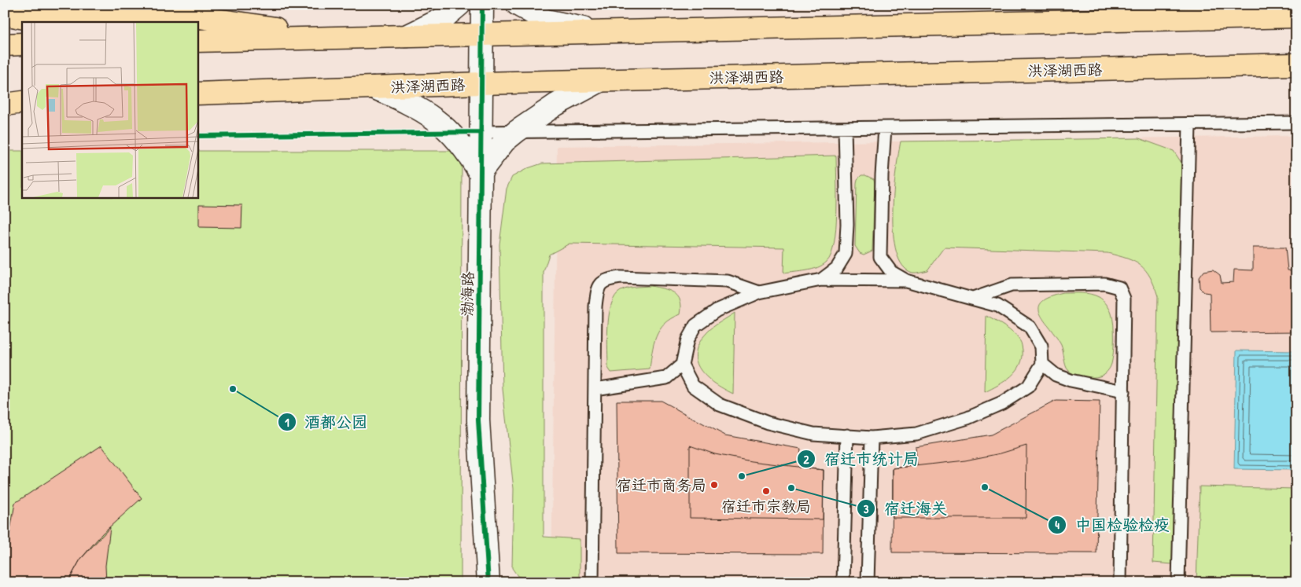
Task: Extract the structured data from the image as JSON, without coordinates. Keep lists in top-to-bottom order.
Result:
{
  "streets": {
    "main road": ["洪泽湖西路"],
    "street": ["渤海路"]
  },
  "crossings": [
    ["洪泽湖西路", "渤海路"]
  ],
  "places": [
    "酒都公园",
    "宿迁市统计局",
    "宿迁市商务局",
    "中国检验检疫",
    "宿迁海关",
    "宿迁市宗教局"
  ]
}
